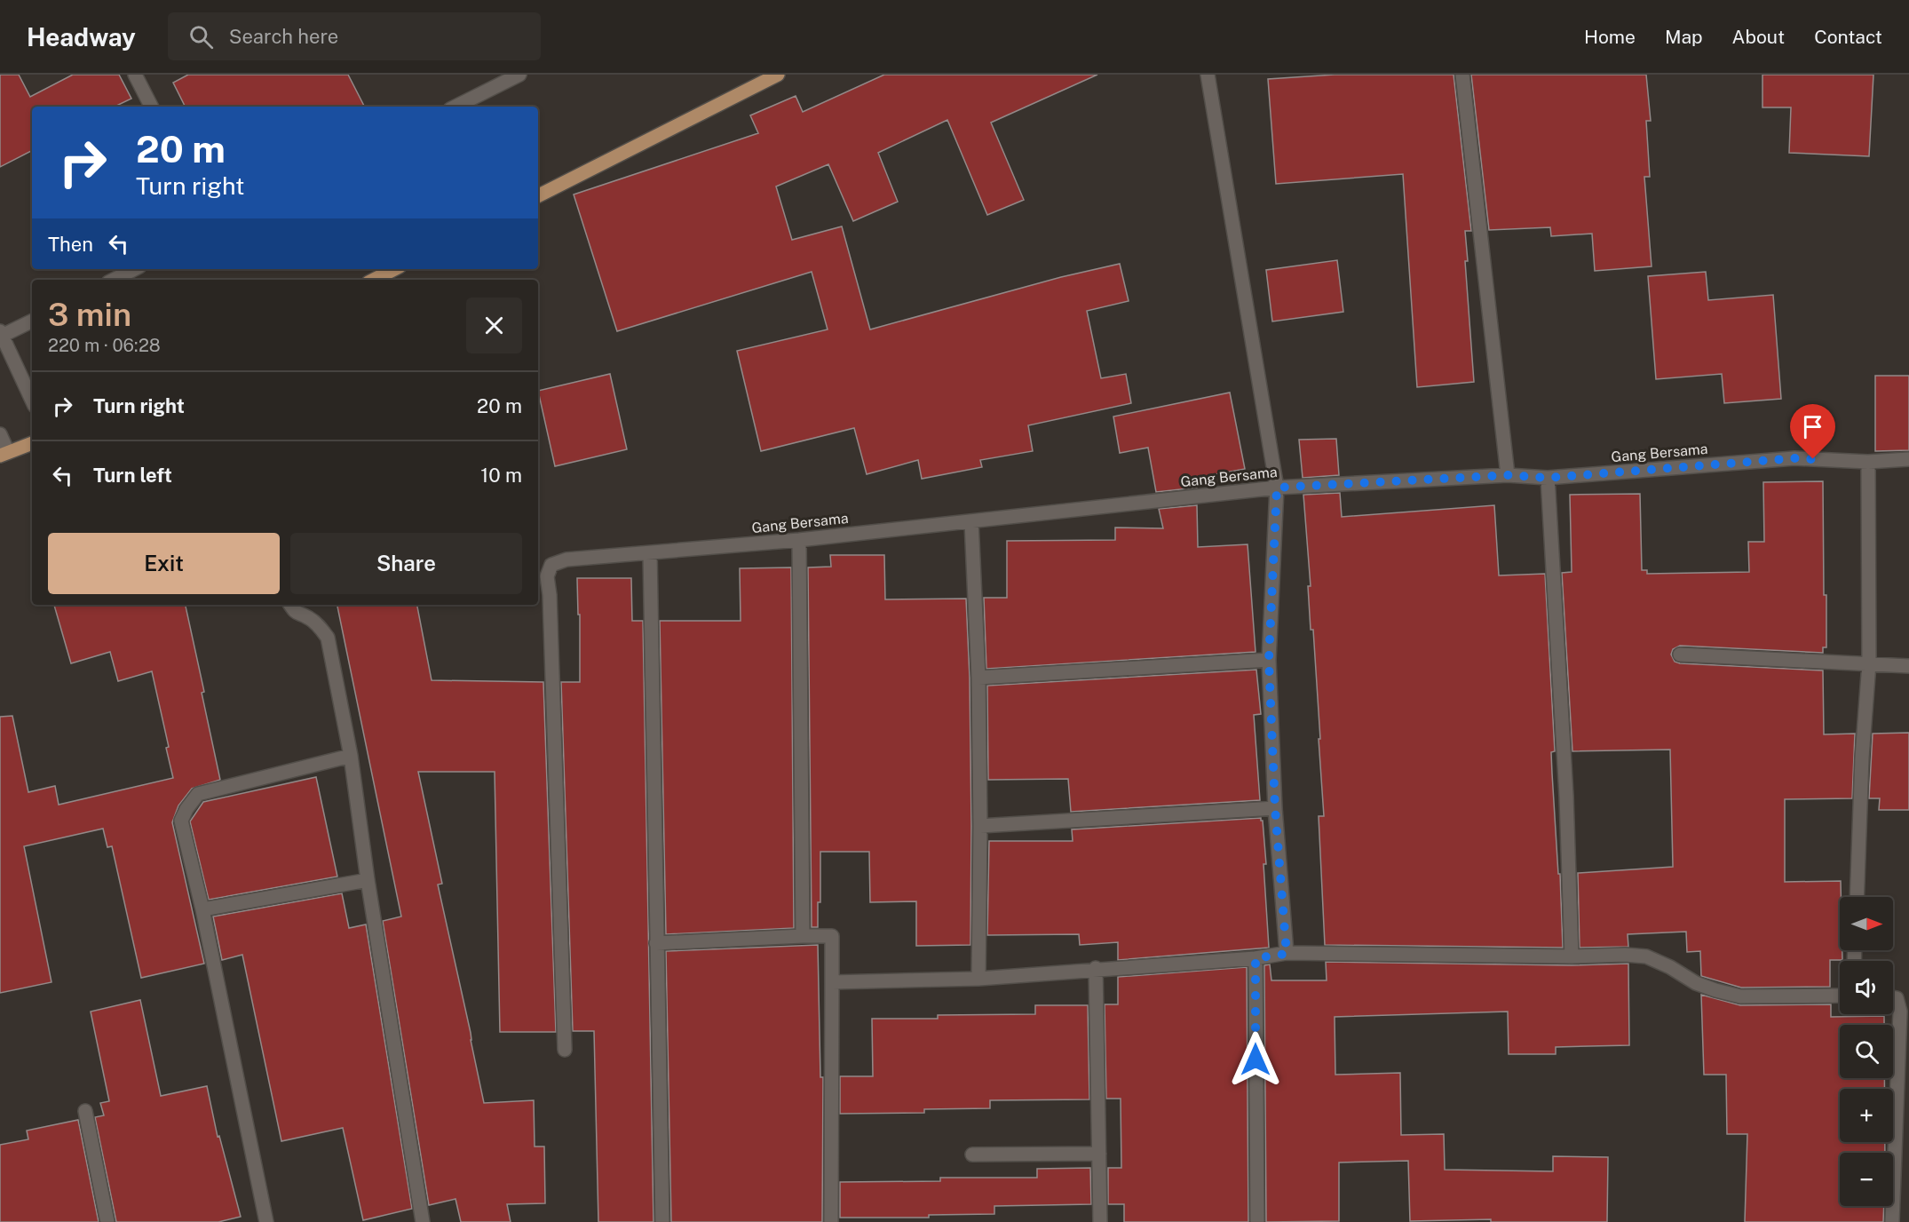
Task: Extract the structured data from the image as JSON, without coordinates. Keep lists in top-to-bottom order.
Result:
{
  "streets": {
    "street": ["Gang Bersama"]
  },
  "north": "right",
  "page": {
    "header": "Headway",
    "search": "Search here",
    "nav": [
      "Home",
      "Map",
      "About",
      "Contact"
    ],
    "turn": ["20 m", "Turn right"],
    "then": "Then",
    "heading": ["3 min", "220 m · 06:28"],
    "list": [
      {
        "name": "Turn right",
        "value": "20 m"
      },
      {
        "name": "Turn left",
        "value": "10 m"
      }
    ],
    "buttons": ["Exit", "Share"],
    "map_buttons": ["+", "−"]
  }
}
